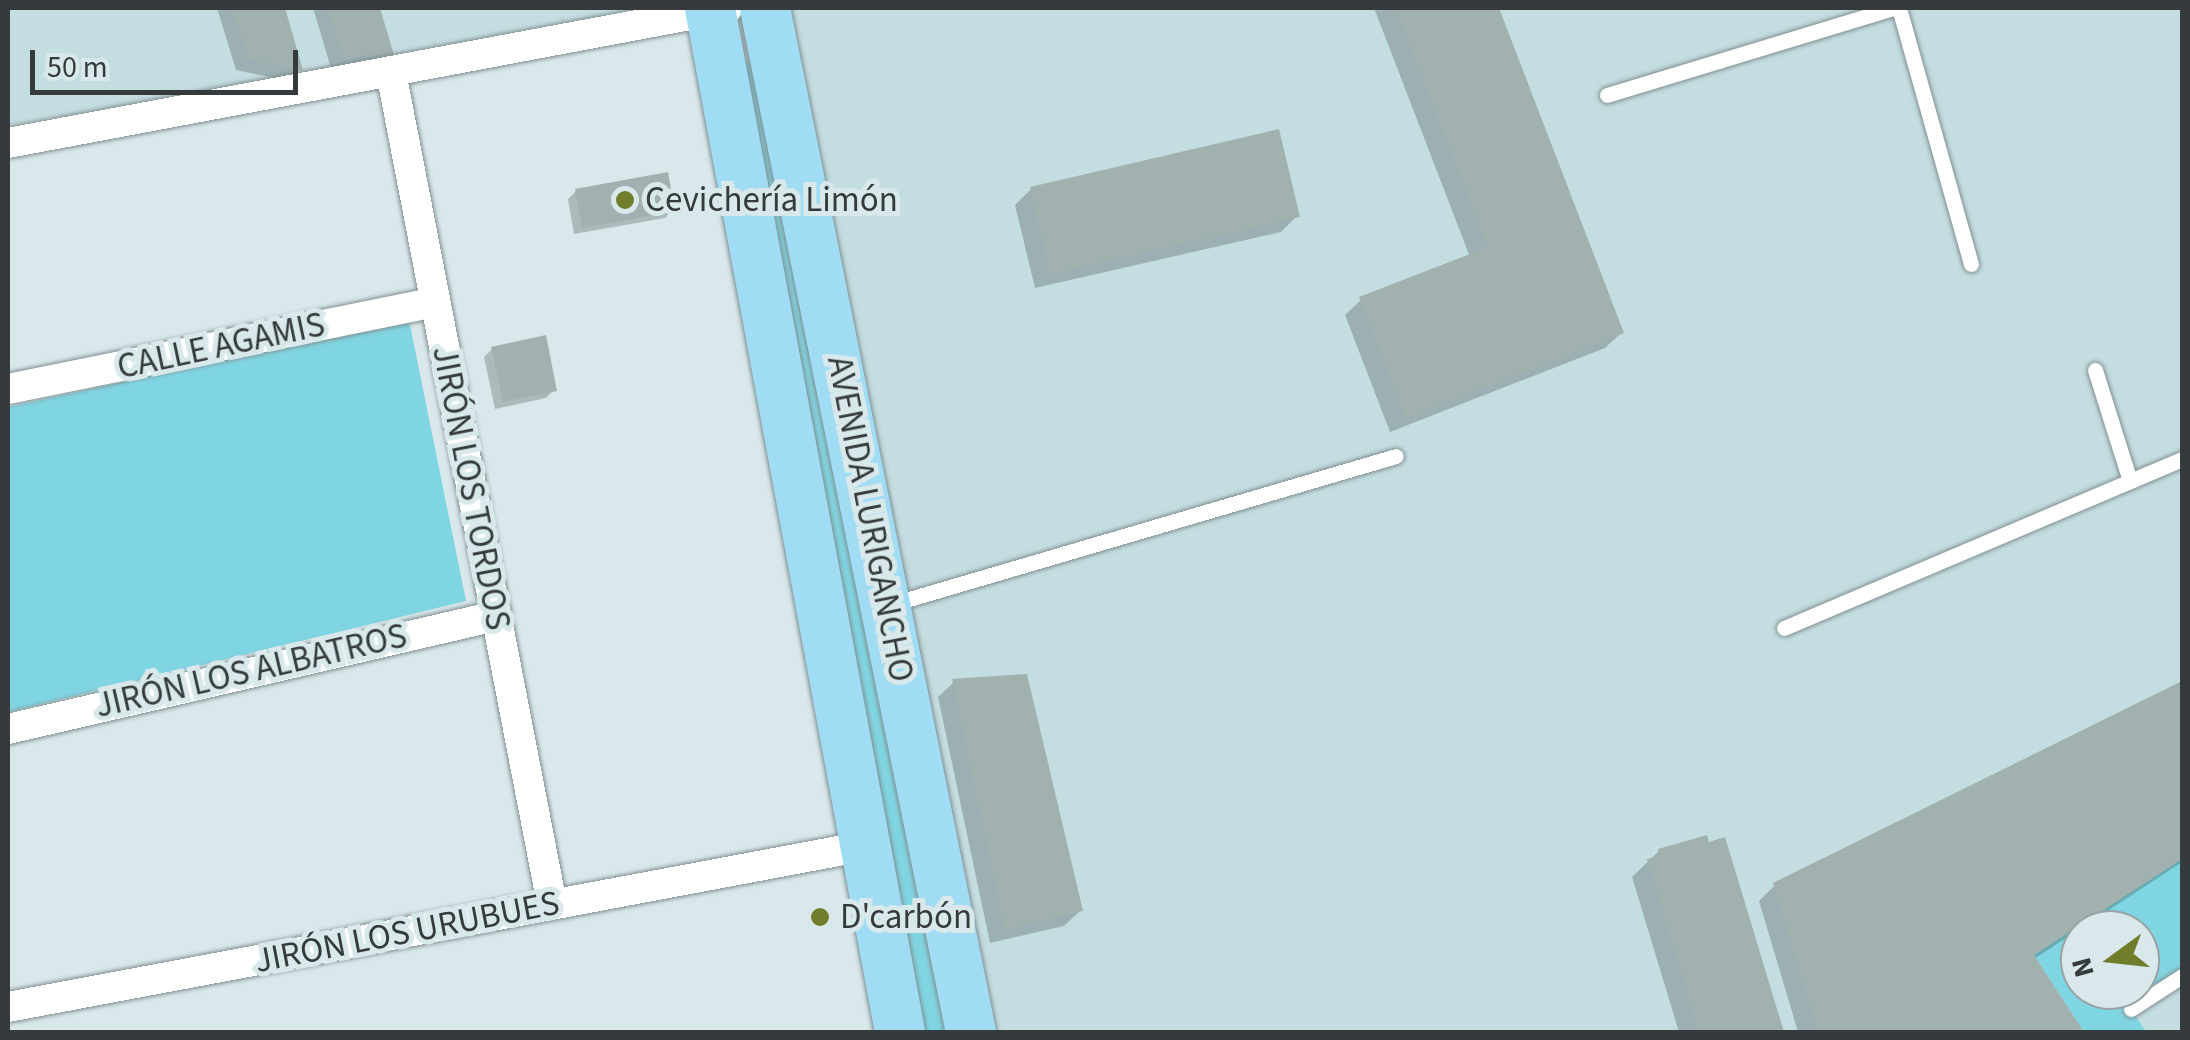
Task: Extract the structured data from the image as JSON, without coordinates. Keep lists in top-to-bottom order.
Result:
{
  "streets": {
    "main road": ["AVENIDA LURIGANCHO"],
    "street": [
      "CALLE AGAMIS",
      "JIRÓN LOS TORDOS",
      "JIRÓN LOS ALBATROS",
      "JIRÓN LOS URUBUES"
    ]
  },
  "crossings": [
    ["CALLE AGAMIS", "JIRÓN LOS TORDOS"],
    ["JIRÓN LOS TORDOS", "JIRÓN LOS ALBATROS"],
    ["JIRÓN LOS TORDOS", "JIRÓN LOS URUBUES"],
    ["AVENIDA LURIGANCHO", "JIRÓN LOS URUBUES"]
  ],
  "places": ["Cevichería Limón", "D'carbón"],
  "scale_bar": "50 m",
  "north": "left"
}
